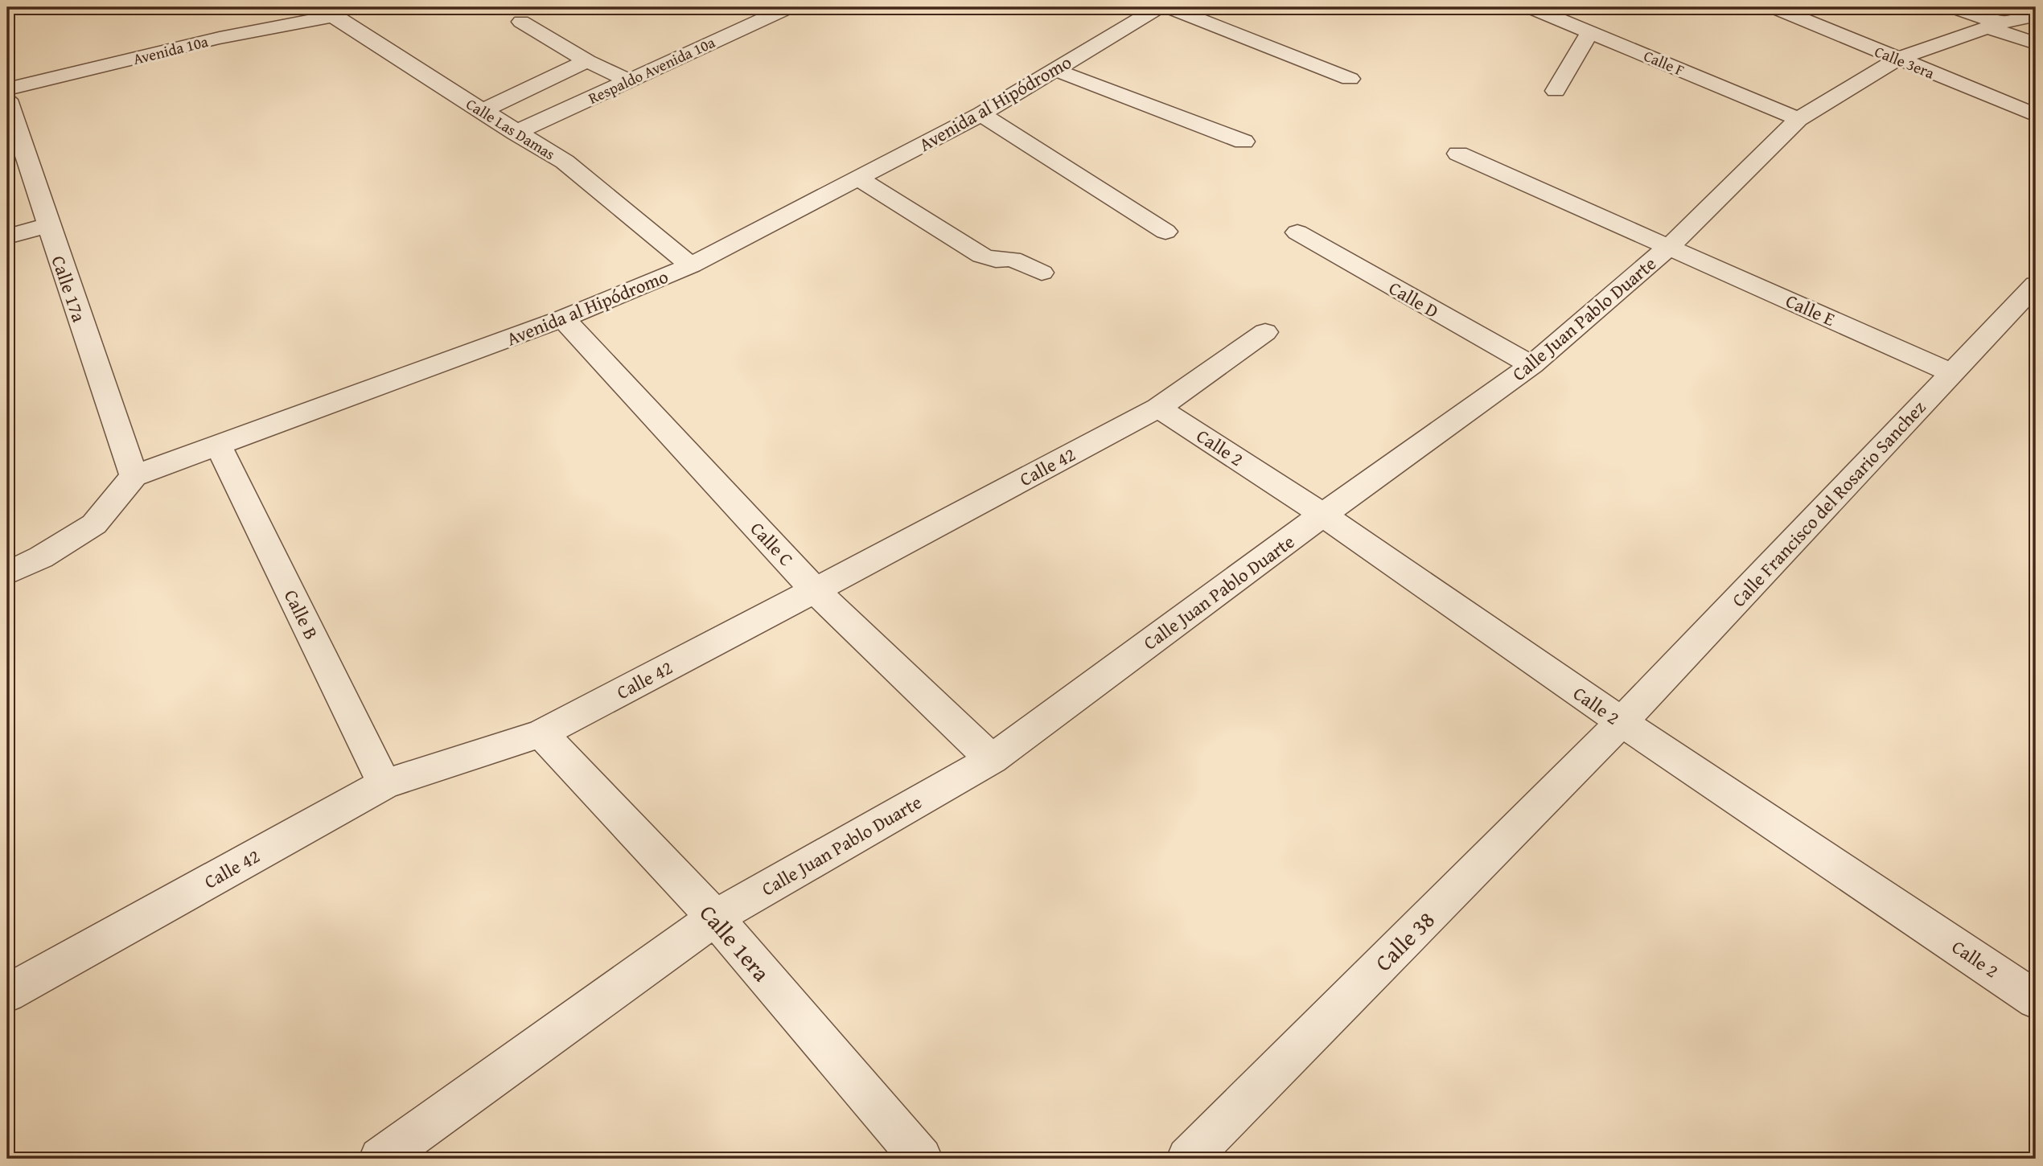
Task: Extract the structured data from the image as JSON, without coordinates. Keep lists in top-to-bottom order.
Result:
{
  "streets": {
    "street": [
      "Avenida 10a",
      "Calle 3era",
      "Calle F",
      "Respaldo Avenida 10a",
      "Avenida al Hipódromo",
      "Calle Las Damas",
      "Calle 17a",
      "Calle D",
      "Calle E",
      "Calle Juan Pablo Duarte",
      "Calle 2",
      "Calle 42",
      "Calle Francisco del Rosario Sanchez",
      "Calle C",
      "Calle B",
      "Calle 38",
      "Calle 1era"
    ]
  },
  "crossings": [
    ["Avenida 10a", "Calle Las Damas"],
    ["Calle 3era", "Calle Juan Pablo Duarte"],
    ["Calle F", "Calle Juan Pablo Duarte"],
    ["Respaldo Avenida 10a", "Calle Las Damas"],
    ["Avenida al Hipódromo", "Calle Las Damas"],
    ["Avenida al Hipódromo", "Calle 17a"],
    ["Avenida al Hipódromo", "Calle C"],
    ["Avenida al Hipódromo", "Calle B"],
    ["Calle D", "Calle Juan Pablo Duarte"],
    ["Calle E", "Calle Juan Pablo Duarte"],
    ["Calle E", "Calle Francisco del Rosario Sanchez"],
    ["Calle Juan Pablo Duarte", "Calle 2"],
    ["Calle Juan Pablo Duarte", "Calle C"],
    ["Calle Juan Pablo Duarte", "Calle 1era"],
    ["Calle 2", "Calle 42"],
    ["Calle 2", "Calle Francisco del Rosario Sanchez"],
    ["Calle 2", "Calle 38"],
    ["Calle 42", "Calle C"],
    ["Calle 42", "Calle B"],
    ["Calle 42", "Calle 1era"],
    ["Calle Francisco del Rosario Sanchez", "Calle 38"]
  ]
}
